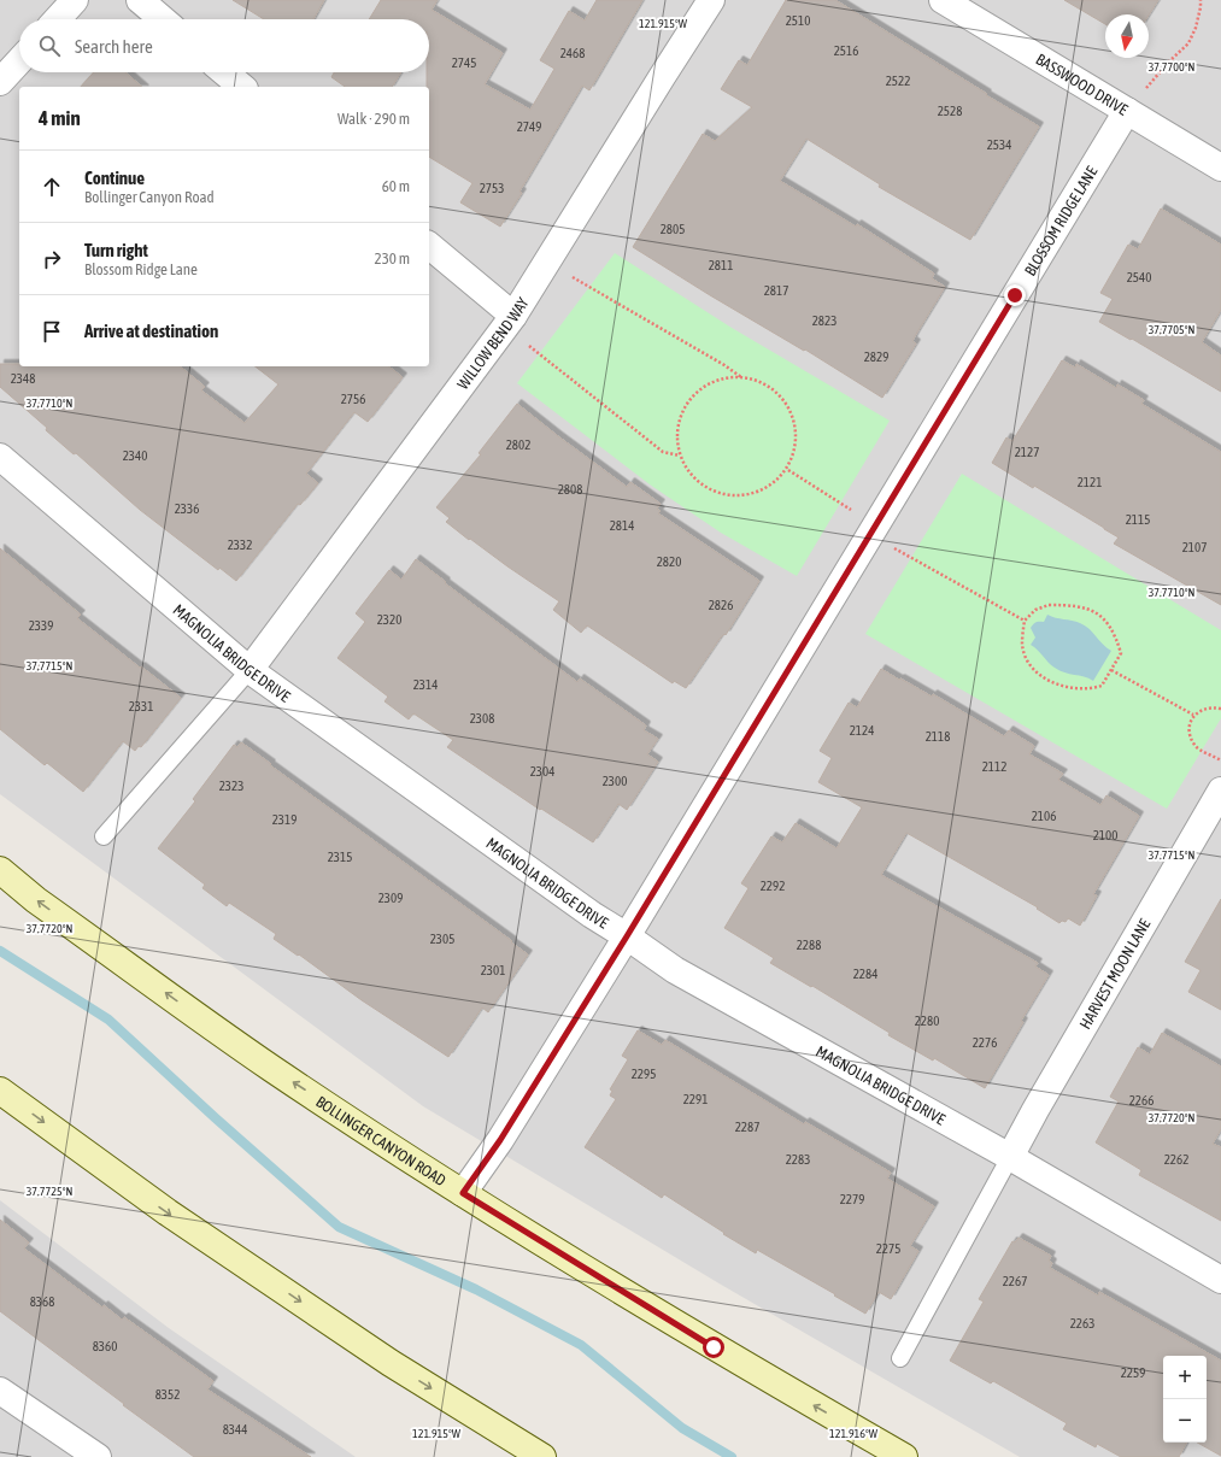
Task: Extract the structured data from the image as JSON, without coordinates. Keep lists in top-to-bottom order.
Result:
{
  "streets": {
    "main road": ["BOLLINGER CANYON ROAD"],
    "street": [
      "BASSWOOD DRIVE",
      "BLOSSOM RIDGE LANE",
      "WILLOW BEND WAY",
      "MAGNOLIA BRIDGE DRIVE",
      "HARVEST MOON LANE"
    ]
  },
  "crossings": [
    ["BASSWOOD DRIVE", "BLOSSOM RIDGE LANE"],
    ["BLOSSOM RIDGE LANE", "MAGNOLIA BRIDGE DRIVE"],
    ["BLOSSOM RIDGE LANE", "BOLLINGER CANYON ROAD"],
    ["WILLOW BEND WAY", "MAGNOLIA BRIDGE DRIVE"],
    ["MAGNOLIA BRIDGE DRIVE", "HARVEST MOON LANE"]
  ],
  "house_numbers": [
    "2510",
    "2516",
    "2468",
    "2745",
    "2522",
    "2528",
    "2749",
    "2534",
    "2753",
    "2805",
    "2811",
    "2540",
    "2817",
    "2823",
    "2829",
    "2348",
    "2756",
    "2802",
    "2127",
    "2340",
    "2121",
    "2808",
    "2336",
    "2115",
    "2814",
    "2332",
    "2107",
    "2820",
    "2826",
    "2320",
    "2339",
    "2314",
    "2331",
    "2308",
    "2124",
    "2118",
    "2112",
    "2304",
    "2300",
    "2323",
    "2106",
    "2319",
    "2100",
    "2315",
    "2292",
    "2309",
    "2305",
    "2288",
    "2301",
    "2284",
    "2280",
    "2276",
    "2295",
    "2291",
    "2266",
    "2287",
    "2283",
    "2262",
    "2279",
    "2275",
    "2267",
    "8368",
    "2263",
    "8360",
    "2259",
    "8352",
    "8344"
  ],
  "north": "bottom",
  "page": {
    "search": "Search here",
    "heading": ["4 min", "Walk · 290 m"],
    "list": [
      ["Continue", "Bollinger Canyon Road", "60 m"],
      ["Turn right", "Blossom Ridge Lane", "230 m"],
      "Arrive at destination"
    ],
    "map_buttons": ["+", "−"]
  },
  "coordinates": [
    "121.915°W",
    "37.7700°N",
    "37.7705°N",
    "37.7710°N",
    "37.7715°N",
    "37.7720°N",
    "37.7725°N",
    "121.916°W"
  ]
}
